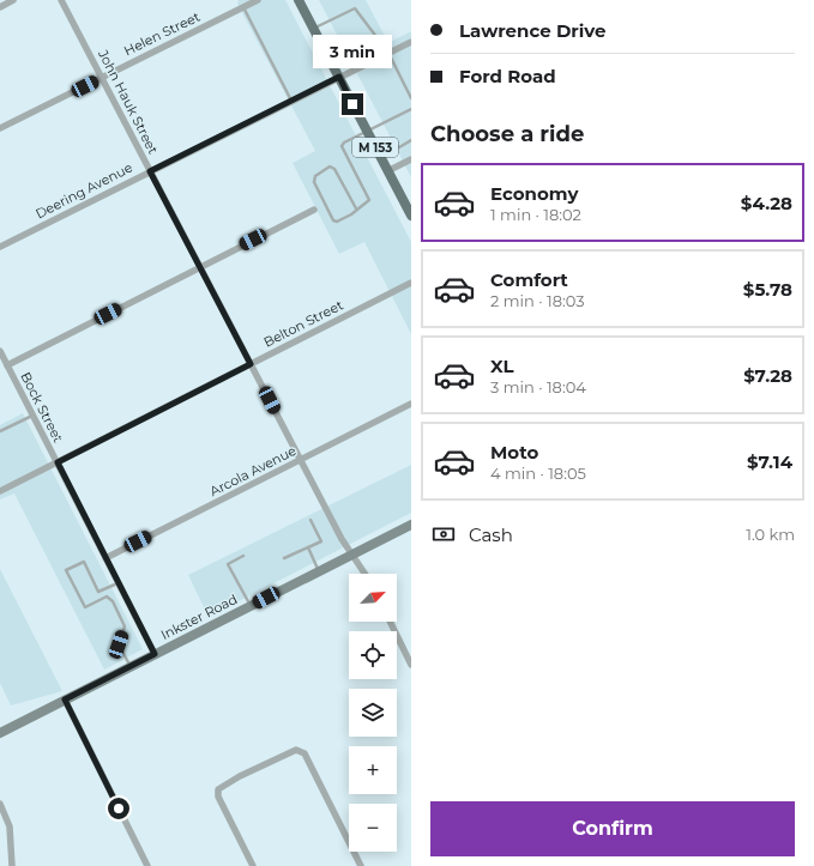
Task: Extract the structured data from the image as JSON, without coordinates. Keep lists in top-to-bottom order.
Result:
{
  "streets": {
    "main road": ["M 153", "Inkster Road"],
    "street": [
      "Helen Street",
      "John Hauk Street",
      "Deering Avenue",
      "Belton Street",
      "Bock Street",
      "Arcola Avenue"
    ]
  },
  "crossings": [
    ["Helen Street", "John Hauk Street"],
    ["John Hauk Street", "Deering Avenue"],
    ["John Hauk Street", "Belton Street"],
    ["John Hauk Street", "Arcola Avenue"],
    ["John Hauk Street", "Inkster Road"],
    ["M 153", "Deering Avenue"],
    ["Belton Street", "Bock Street"],
    ["Bock Street", "Arcola Avenue"],
    ["Bock Street", "Inkster Road"]
  ],
  "north": "top right",
  "page": {
    "banner": ["Lawrence Drive", "Ford Road"],
    "bubble": "3 min",
    "heading": "Choose a ride",
    "list": [
      {
        "name": "Economy",
        "note": "1 min · 18:02",
        "value": "$4.28"
      },
      {
        "name": "Comfort",
        "note": "2 min · 18:03",
        "value": "$5.78"
      },
      {
        "name": "XL",
        "note": "3 min · 18:04",
        "value": "$7.28"
      },
      {
        "name": "Moto",
        "note": "4 min · 18:05",
        "value": "$7.14"
      }
    ],
    "pay": ["Cash", "1.0 km"],
    "map_buttons": ["+", "−"],
    "buttons": "Confirm"
  }
}
